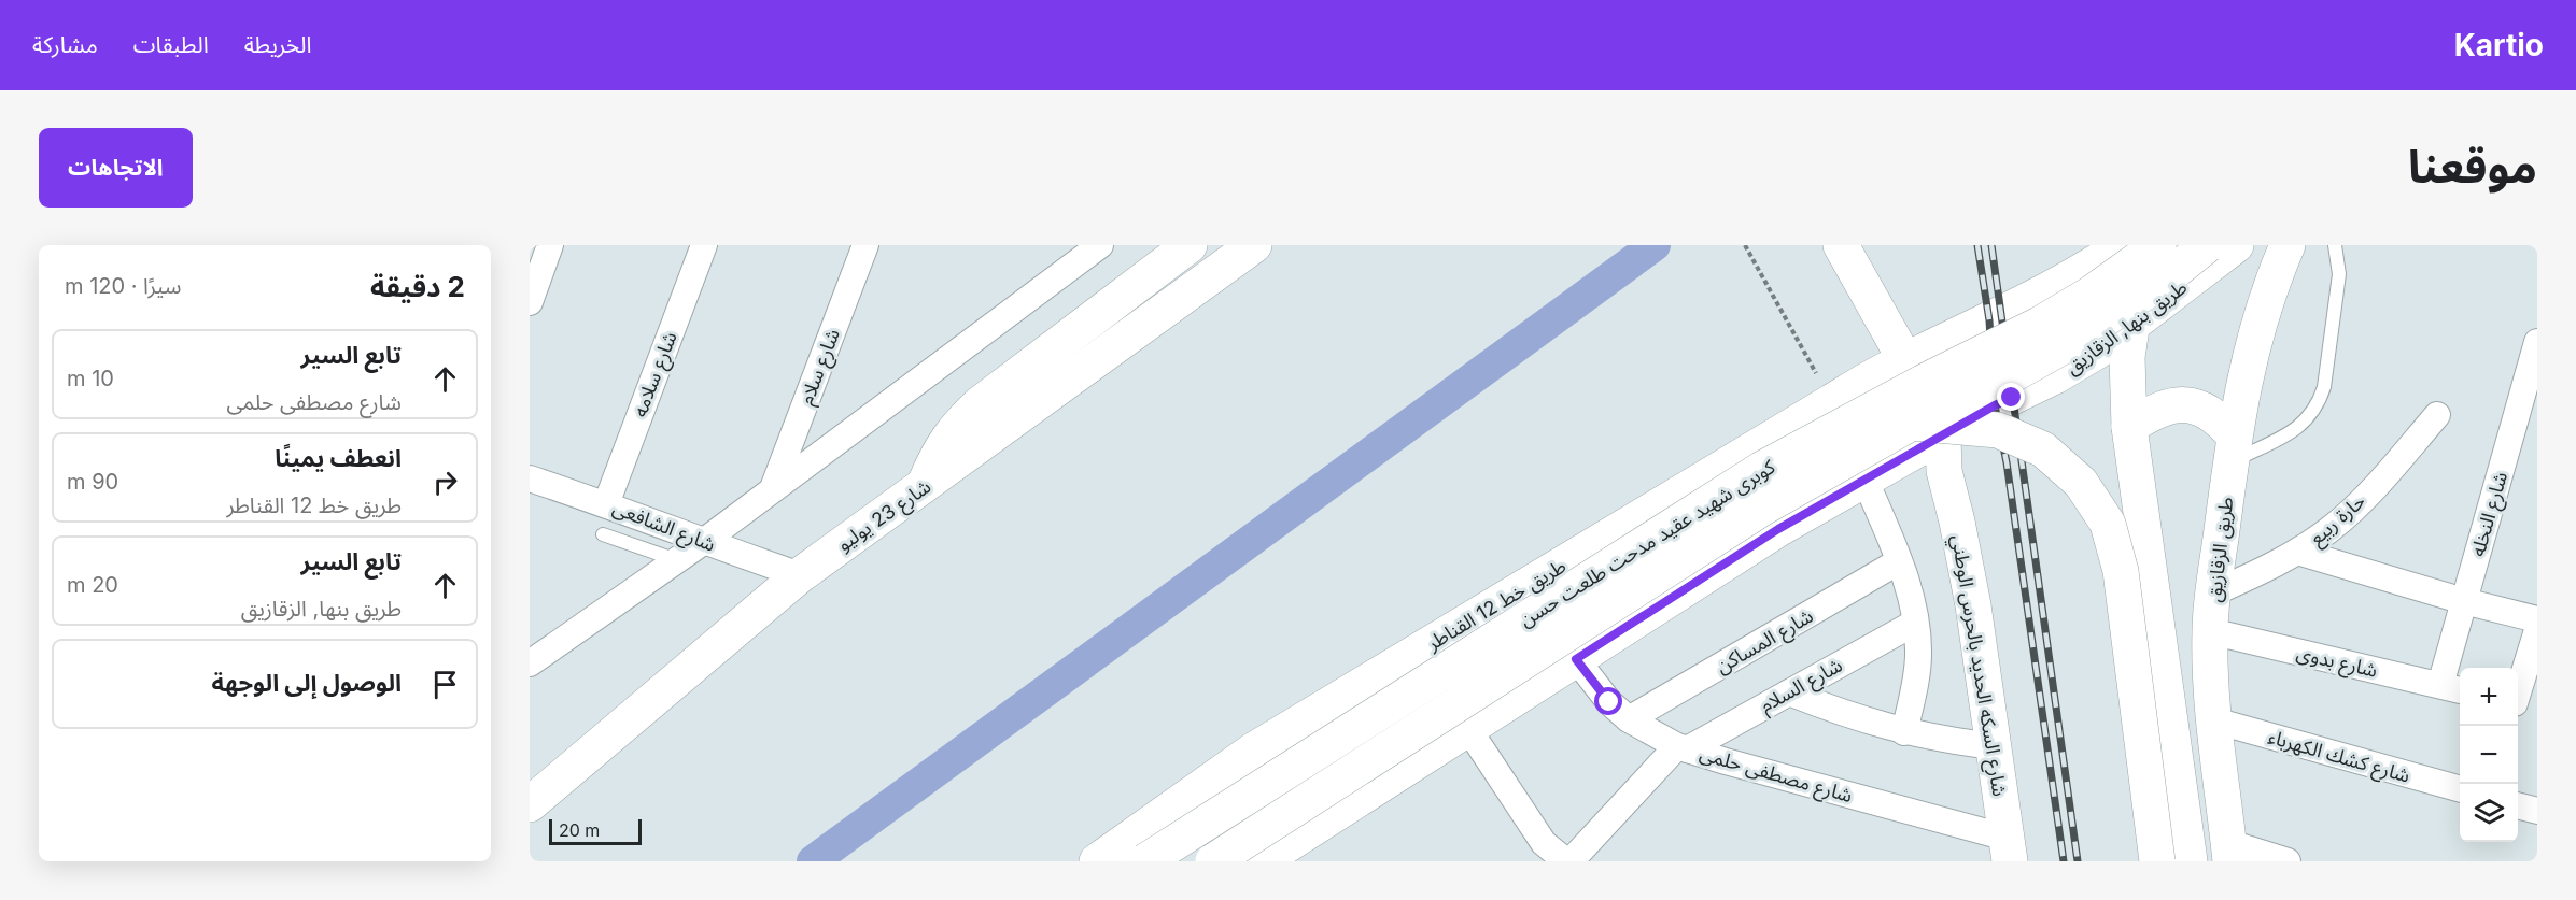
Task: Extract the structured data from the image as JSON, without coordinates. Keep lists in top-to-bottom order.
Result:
{
  "streets": {
    "main road": [
      "طريق بنها, الزقازيق",
      "شارع 23 يوليو",
      "كوبرى شهيد عقيد مدحت طلعت حسن",
      "طريق الزقازيق",
      "طريق خط 12 القناطر",
      "شارع السكه الحديد بالحرس الوطني"
    ],
    "street": [
      "شارع سلام",
      "شارع سلامه",
      "شارع النخله",
      "حارة ربيع",
      "شارع الشافعى",
      "شارع المساكن",
      "شارع بدوى",
      "شارع السلام",
      "شارع كشك الكهرباء",
      "شارع مصطفى حلمى"
    ]
  },
  "crossings": [
    ["طريق بنها, الزقازيق", "كوبرى شهيد عقيد مدحت طلعت حسن"],
    ["طريق بنها, الزقازيق", "شارع السكه الحديد بالحرس الوطني"],
    ["شارع سلامه", "شارع الشافعى"],
    ["شارع النخله", "شارع بدوى"],
    ["شارع 23 يوليو", "شارع الشافعى"],
    ["حارة ربيع", "طريق الزقازيق"],
    ["كوبرى شهيد عقيد مدحت طلعت حسن", "شارع السكه الحديد بالحرس الوطني"],
    ["طريق الزقازيق", "شارع بدوى"],
    ["طريق الزقازيق", "شارع كشك الكهرباء"],
    ["طريق خط 12 القناطر", "شارع السكه الحديد بالحرس الوطني"],
    ["شارع المساكن", "شارع مصطفى حلمى"],
    ["شارع السكه الحديد بالحرس الوطني", "شارع مصطفى حلمى"],
    ["شارع السلام", "شارع مصطفى حلمى"]
  ],
  "scale_bar": "20 m",
  "page": {
    "header": "Kartio",
    "nav": ["الخريطة", "الطبقات", "مشاركة"],
    "title": "موقعنا",
    "buttons": "الاتجاهات",
    "heading": ["2 دقيقة", "سيرًا · 120 m"],
    "list": [
      ["تابع السير", "شارع مصطفى حلمى", "10 m"],
      ["انعطف يمينًا", "طريق خط 12 القناطر", "90 m"],
      ["تابع السير", "طريق بنها, الزقازيق", "20 m"],
      "الوصول إلى الوجهة"
    ],
    "map_buttons": ["+", "−"],
    "scale": "20 m"
  }
}
